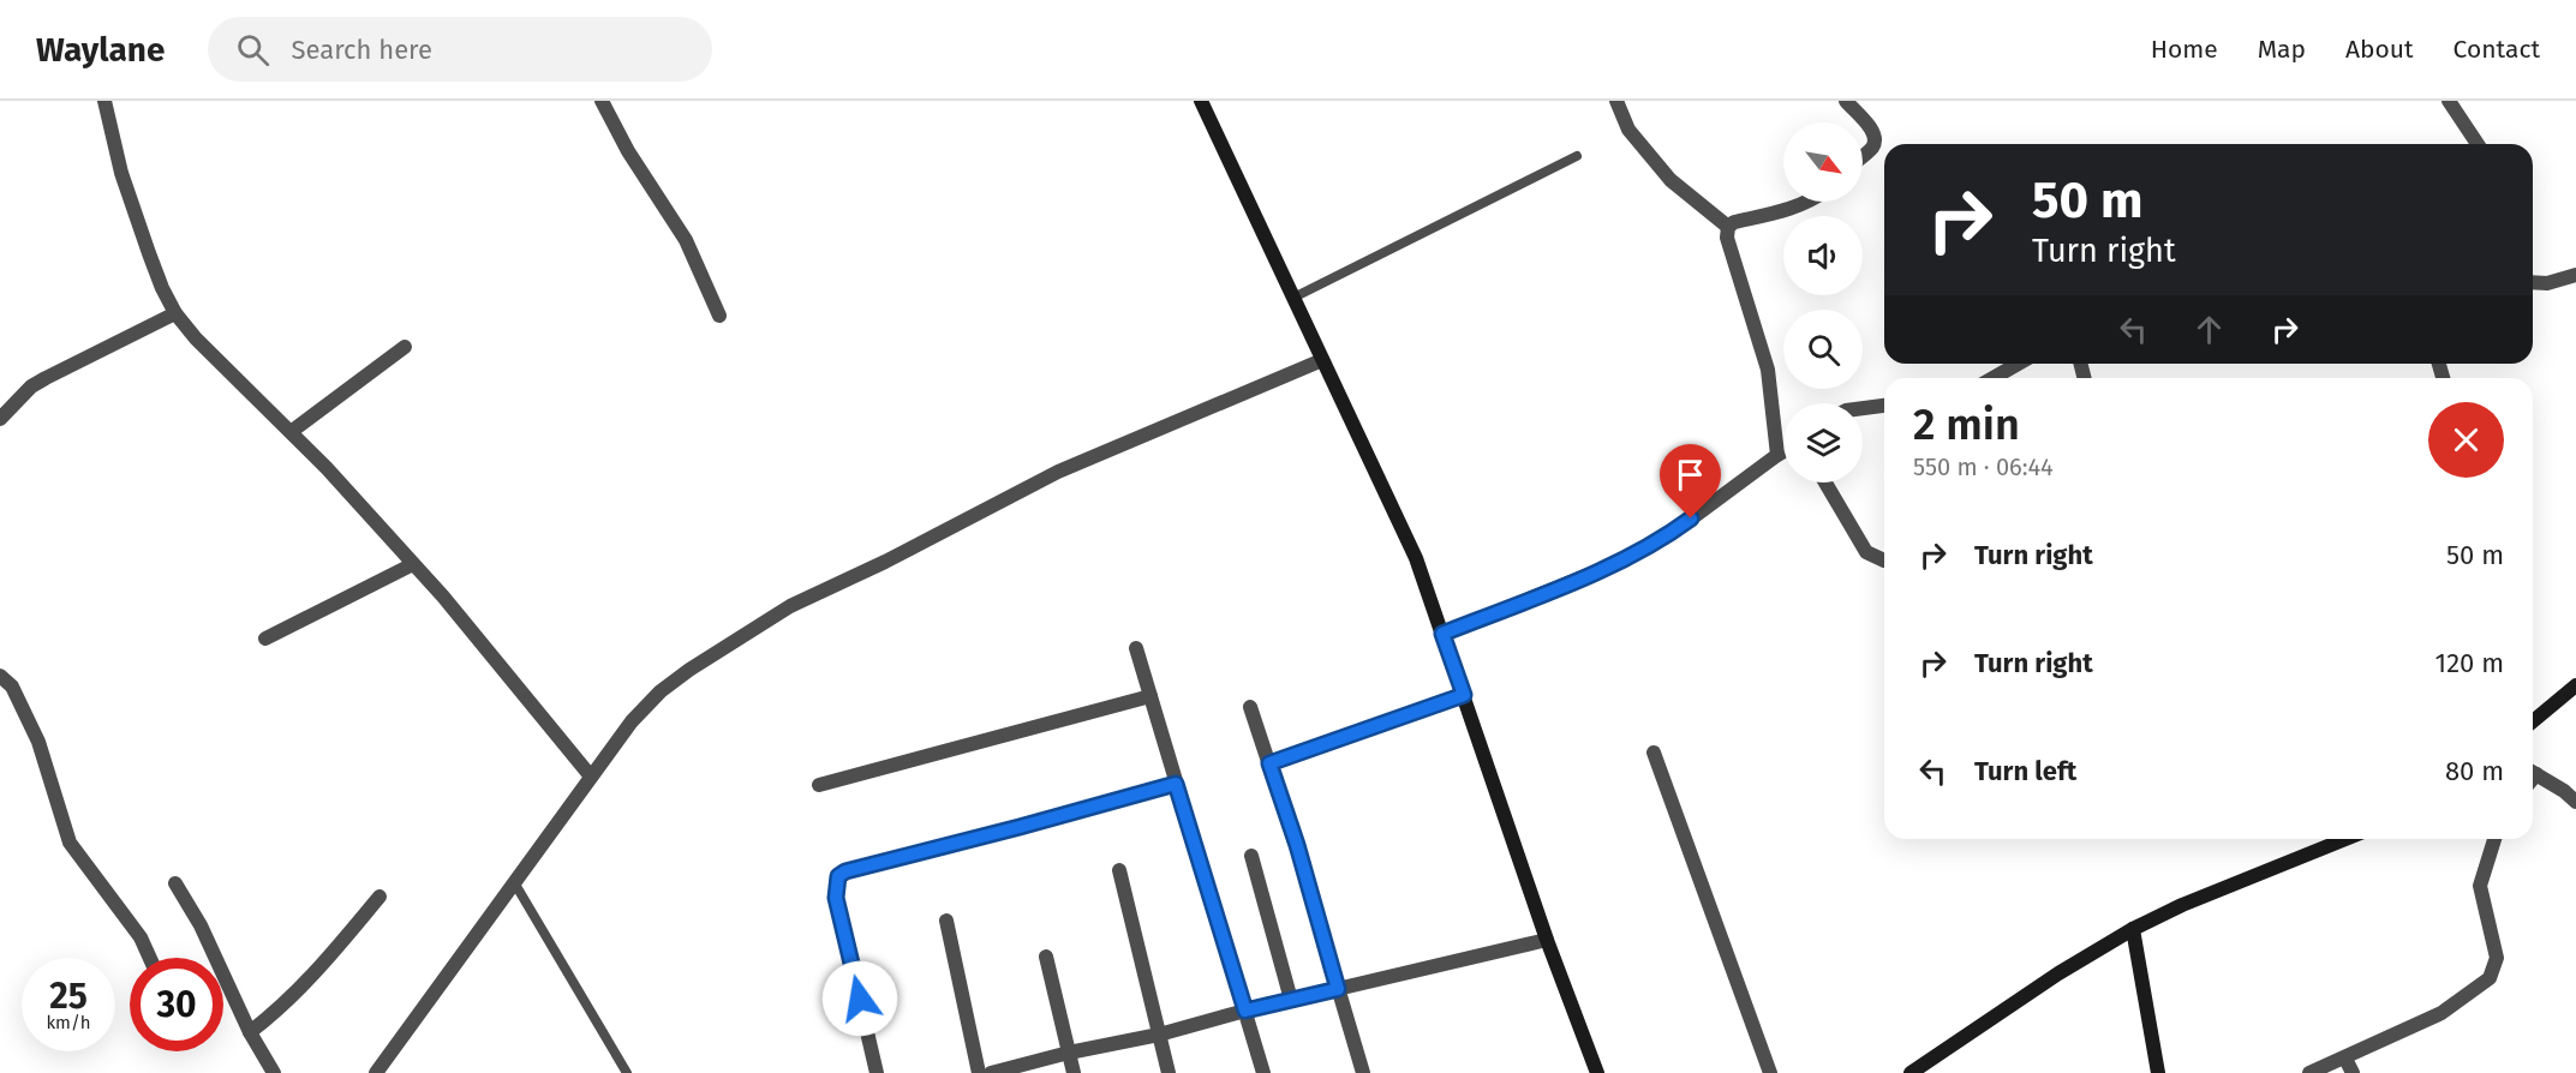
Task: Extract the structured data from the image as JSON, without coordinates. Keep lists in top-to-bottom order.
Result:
{
  "north": "bottom right",
  "page": {
    "header": "Waylane",
    "search": "Search here",
    "nav": [
      "Home",
      "Map",
      "About",
      "Contact"
    ],
    "turn": ["50 m", "Turn right"],
    "heading": ["2 min", "550 m · 06:44"],
    "list": [
      {
        "name": "Turn right",
        "value": "50 m"
      },
      {
        "name": "Turn right",
        "value": "120 m"
      },
      {
        "name": "Turn left",
        "value": "80 m"
      }
    ],
    "speed": "25 km/h",
    "limit": "30"
  }
}
